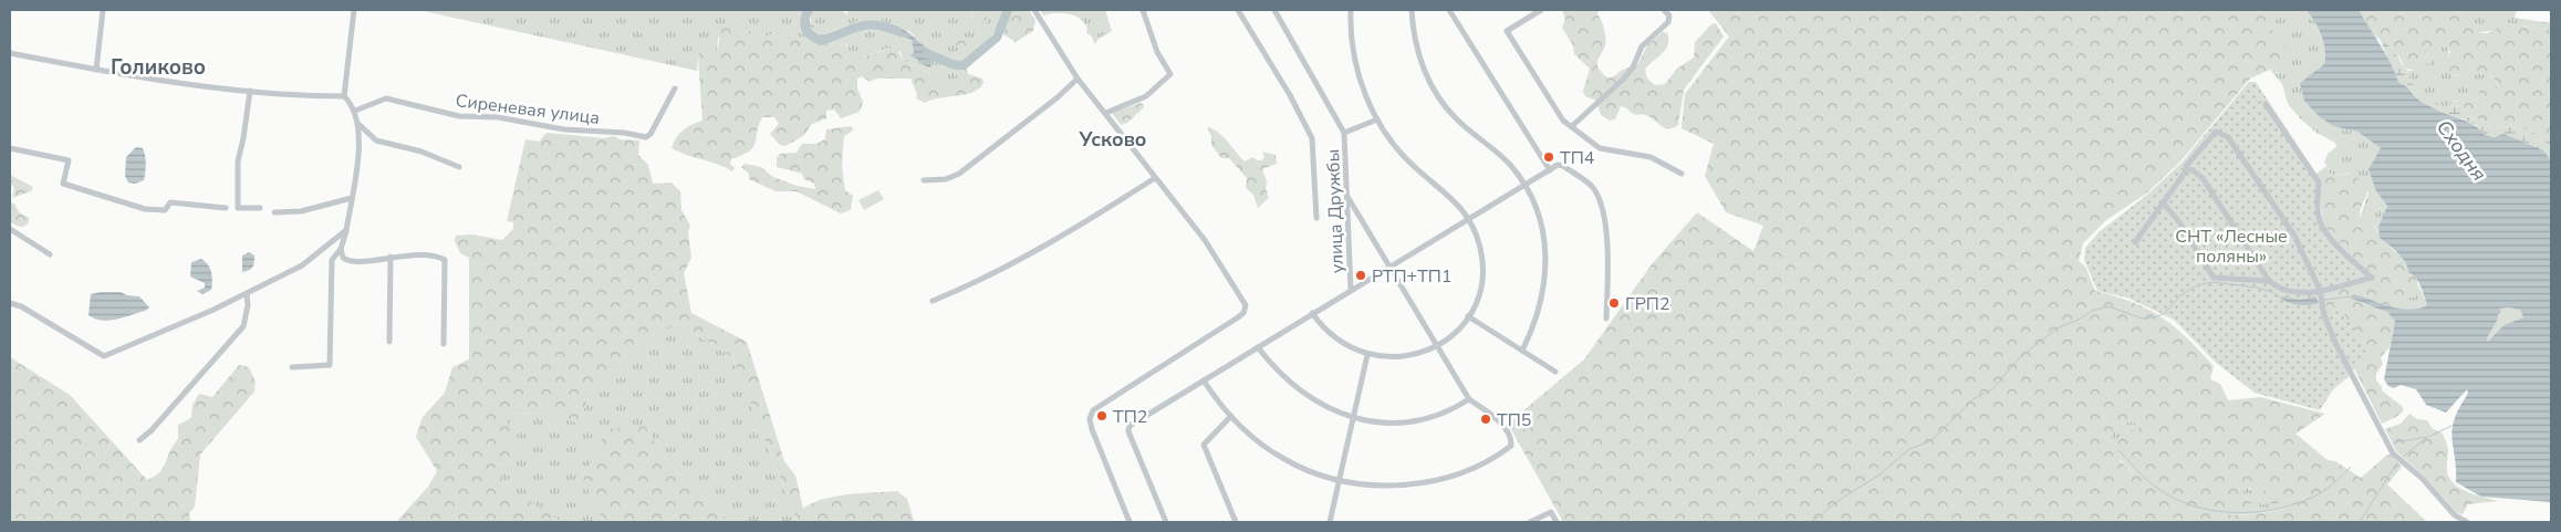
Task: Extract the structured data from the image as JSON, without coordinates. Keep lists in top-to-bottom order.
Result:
{
  "streets": {
    "street": ["Сиреневая улица", "улица Дружбы"]
  },
  "districts": ["Голиково", "Усково"],
  "water": ["Сходня"],
  "parks": ["СНТ «Лесные поляны»"],
  "places": [
    "ТП4",
    "РТП+ТП1",
    "ГРП2",
    "ТП2",
    "ТП5"
  ]
}
